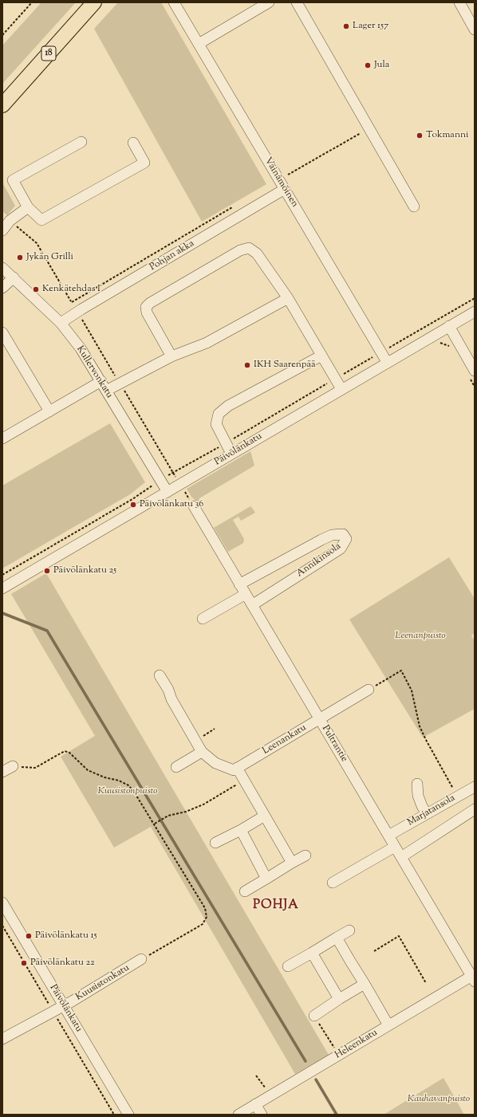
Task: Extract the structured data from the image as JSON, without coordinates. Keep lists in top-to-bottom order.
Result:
{
  "streets": {
    "highway": ["18"],
    "street": [
      "Väinämöinen",
      "Pohjan akka",
      "Kullervonkatu",
      "Päivölänkatu",
      "Annikinsola",
      "Leenankatu",
      "Pultrantie",
      "Marjatansola",
      "Kuusistonkatu",
      "Heleenkatu"
    ]
  },
  "crossings": [
    ["Väinämöinen", "Pohjan akka"],
    ["Väinämöinen", "Päivölänkatu"],
    ["Pohjan akka", "Kullervonkatu"],
    ["Kullervonkatu", "Päivölänkatu"],
    ["Päivölänkatu", "Kuusistonkatu"],
    ["Annikinsola", "Pultrantie"],
    ["Leenankatu", "Pultrantie"],
    ["Pultrantie", "Marjatansola"],
    ["Pultrantie", "Heleenkatu"]
  ],
  "districts": ["POHJA"],
  "parks": ["Leenanpuisto", "Kuusistonpuisto", "Kauhavanpuisto"],
  "places": [
    "Lager 157",
    "Jula",
    "Tokmanni",
    "Jykän Grilli",
    "Kenkätehdas I",
    "IKH Saarenpää",
    "Päivölänkatu 36",
    "Päivölänkatu 25",
    "Päivölänkatu 15",
    "Päivölänkatu 22"
  ]
}
